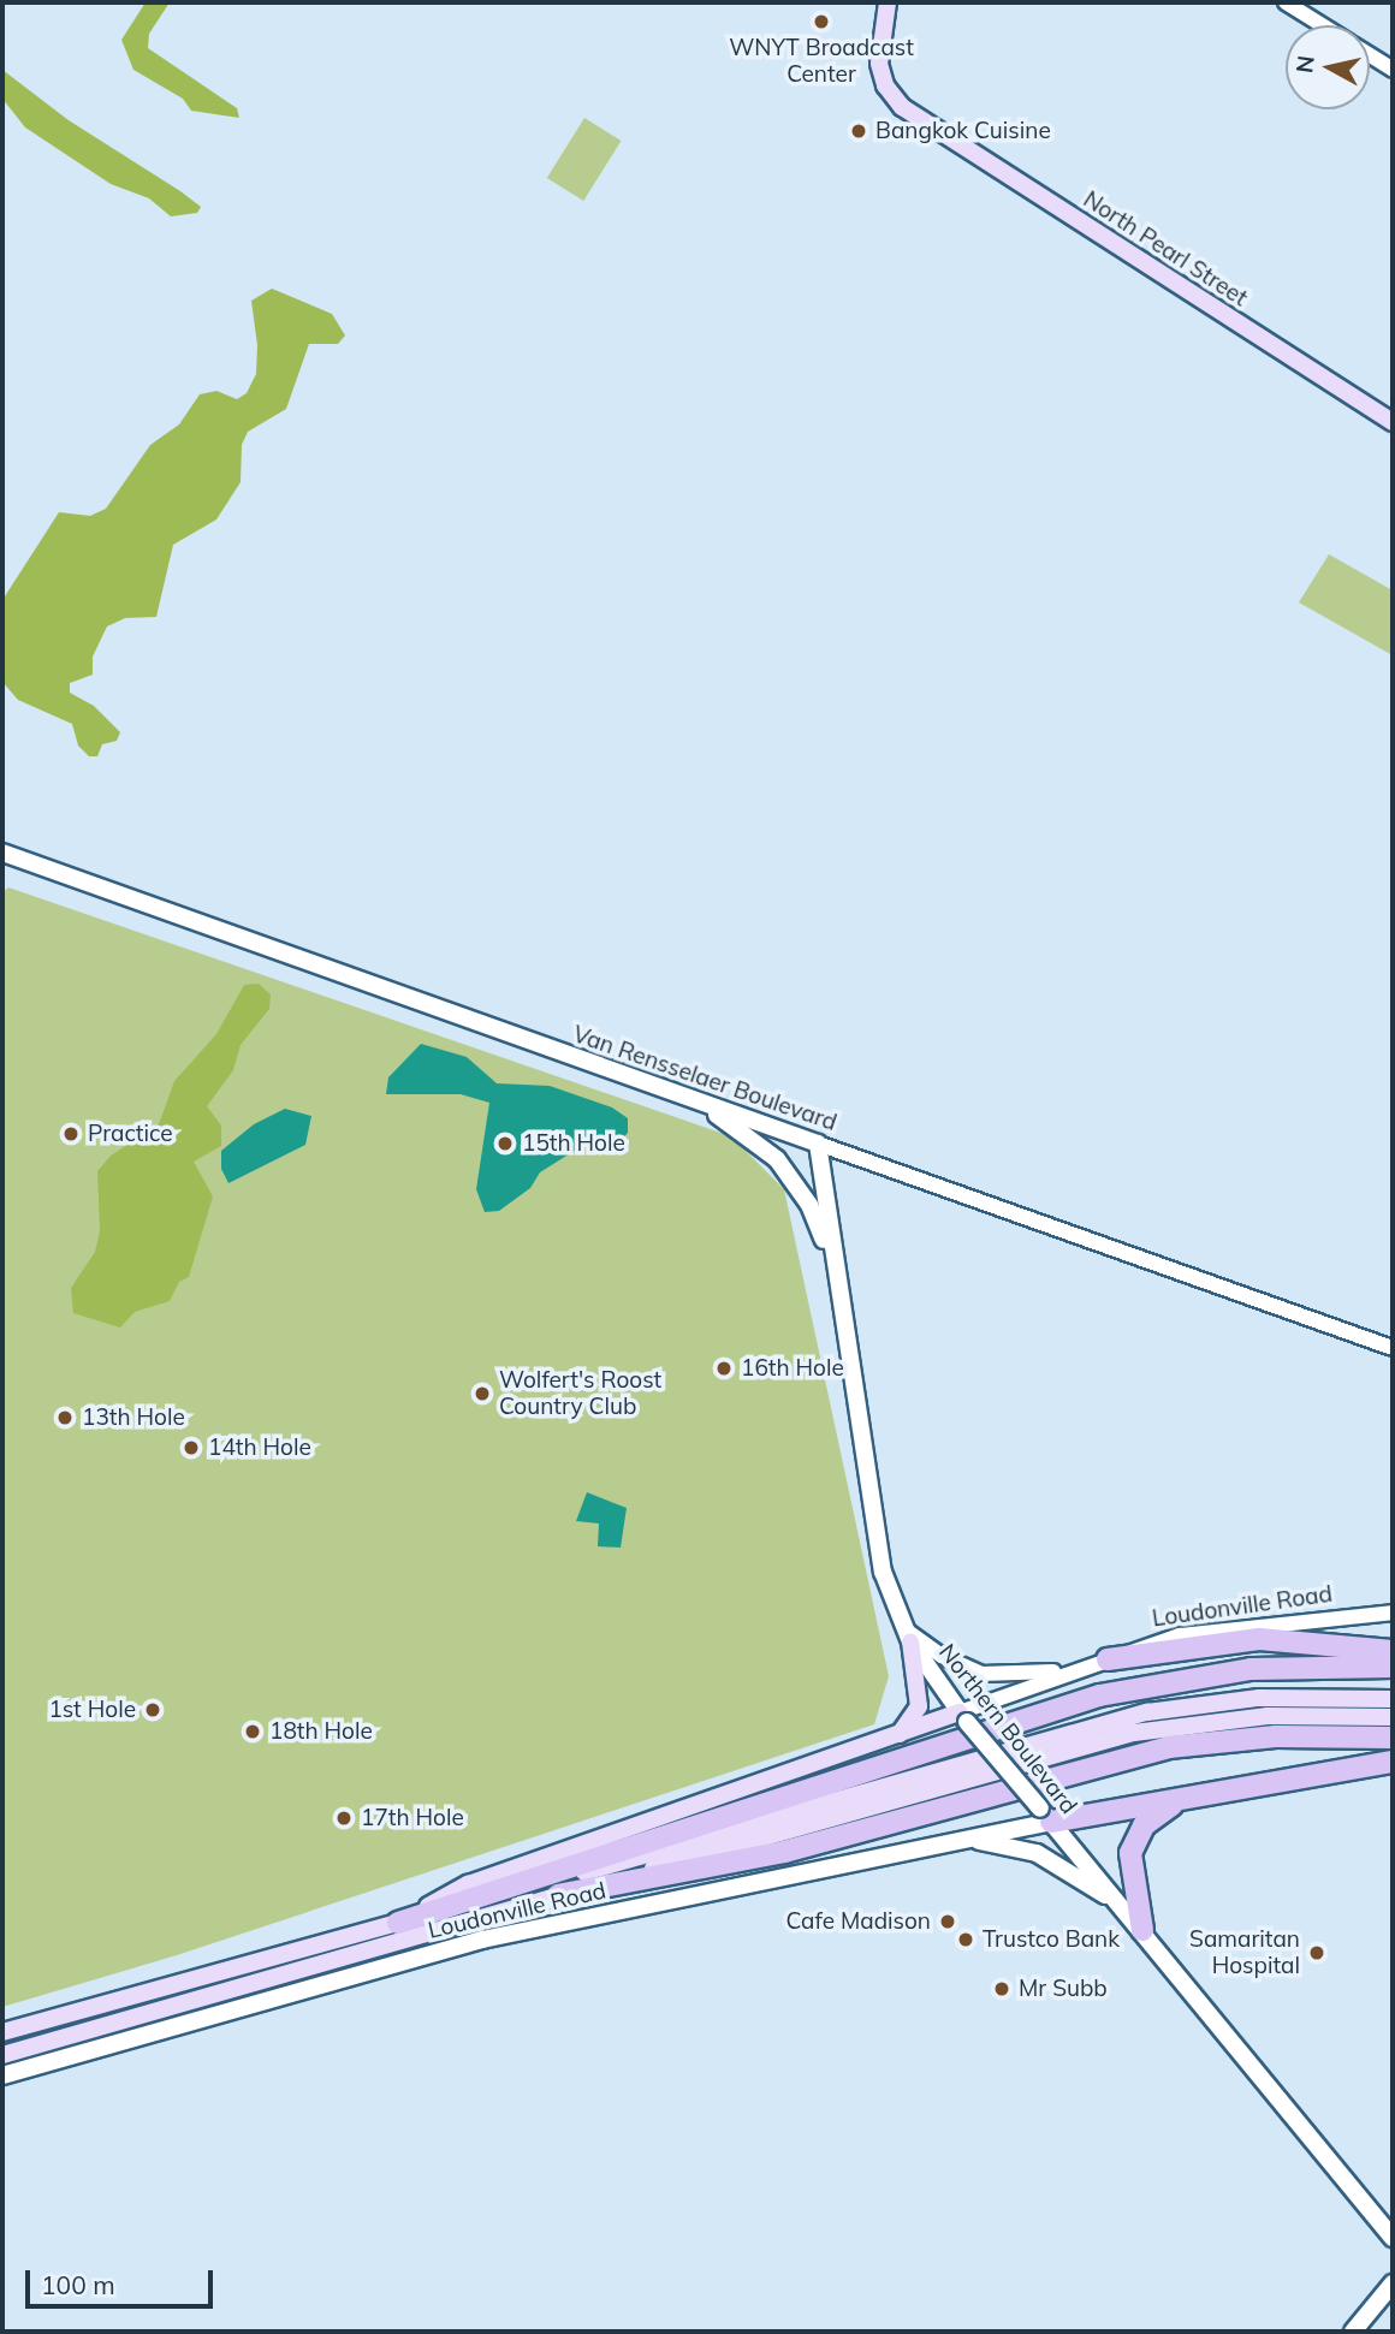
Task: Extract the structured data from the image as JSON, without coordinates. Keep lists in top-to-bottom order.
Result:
{
  "streets": {
    "main road": [
      "North Pearl Street",
      "Van Rensselaer Boulevard",
      "Loudonville Road",
      "Northern Boulevard"
    ]
  },
  "crossings": [
    ["Van Rensselaer Boulevard", "Northern Boulevard"],
    ["Loudonville Road", "Northern Boulevard"]
  ],
  "places": [
    "WNYT Broadcast Center",
    "Bangkok Cuisine",
    "Practice",
    "15th Hole",
    "16th Hole",
    "Wolfert's Roost Country Club",
    "13th Hole",
    "14th Hole",
    "1st Hole",
    "18th Hole",
    "17th Hole",
    "Cafe Madison",
    "Trustco Bank",
    "Samaritan Hospital",
    "Mr Subb"
  ],
  "scale_bar": "100 m",
  "north": "left"
}
